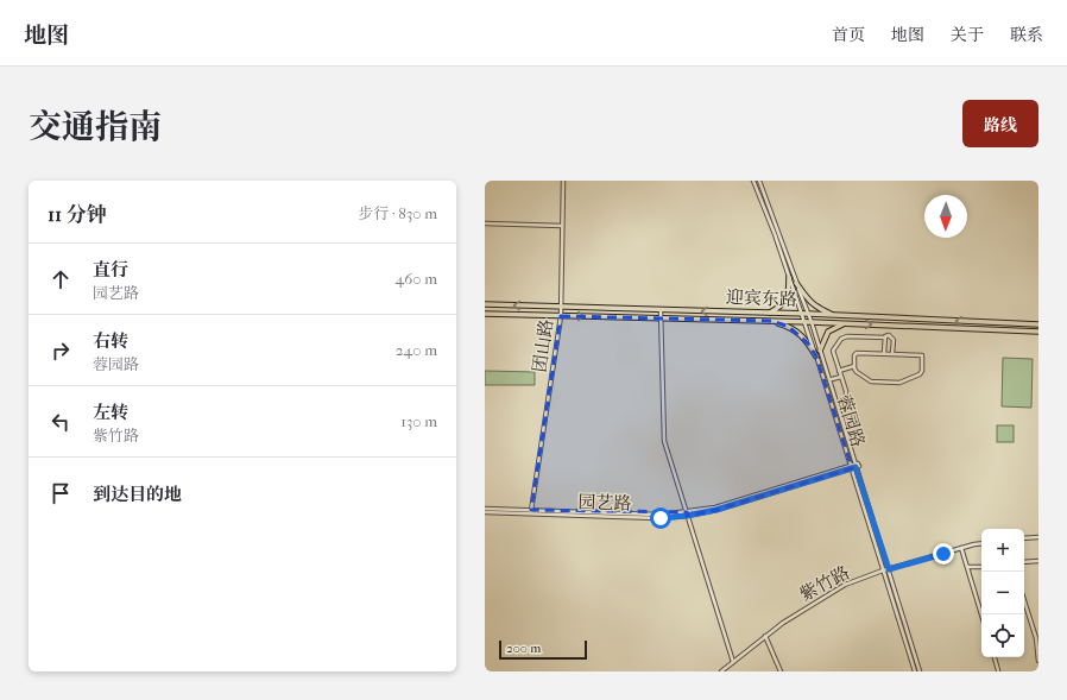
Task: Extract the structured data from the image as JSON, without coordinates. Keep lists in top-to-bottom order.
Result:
{
  "streets": {
    "highway": ["迎宾东路"],
    "street": [
      "团山路",
      "蓉园路",
      "园艺路",
      "紫竹路"
    ]
  },
  "crossings": [
    ["迎宾东路", "团山路"],
    ["迎宾东路", "蓉园路"],
    ["团山路", "园艺路"],
    ["蓉园路", "园艺路"],
    ["蓉园路", "紫竹路"]
  ],
  "scale_bar": "200 m",
  "north": "bottom",
  "page": {
    "header": "地图",
    "nav": [
      "首页",
      "地图",
      "关于",
      "联系"
    ],
    "title": "交通指南",
    "buttons": "路线",
    "heading": ["11 分钟", "步行 · 830 m"],
    "list": [
      ["直行", "园艺路", "460 m"],
      ["右转", "蓉园路", "240 m"],
      ["左转", "紫竹路", "130 m"],
      "到达目的地"
    ],
    "map_buttons": ["+", "−"],
    "scale": "200 m"
  }
}
